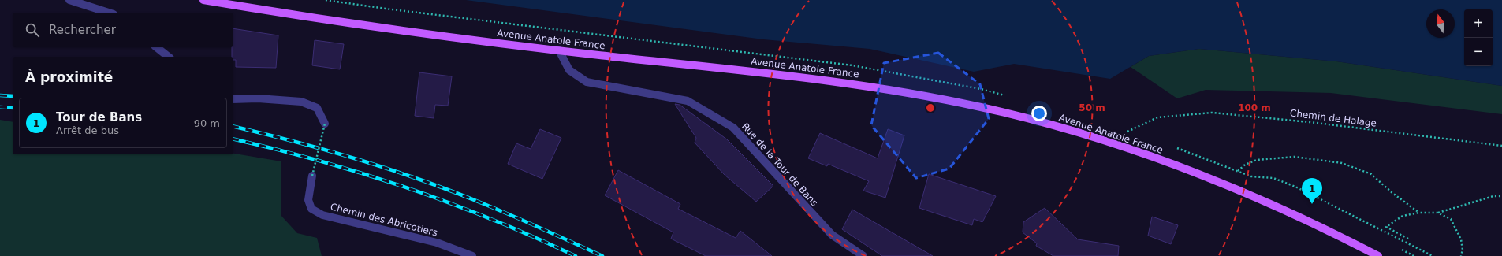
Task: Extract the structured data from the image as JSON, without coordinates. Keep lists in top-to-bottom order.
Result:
{
  "streets": {
    "main road": ["Avenue Anatole France"],
    "street": ["Rue de la Tour de Bans", "Chemin des Abricotiers"],
    "path": ["Chemin de Halage"]
  },
  "crossings": [
    ["Avenue Anatole France", "Rue de la Tour de Bans"]
  ],
  "north": "top",
  "page": {
    "map_buttons": ["+", "−"],
    "search": "Rechercher",
    "heading": "À proximité",
    "list": [
      {
        "mark": "1",
        "name": "Tour de Bans",
        "note": "Arrêt de bus",
        "value": "90 m"
      }
    ],
    "pins": "1"
  },
  "rings": ["50 m", "100 m"]
}
